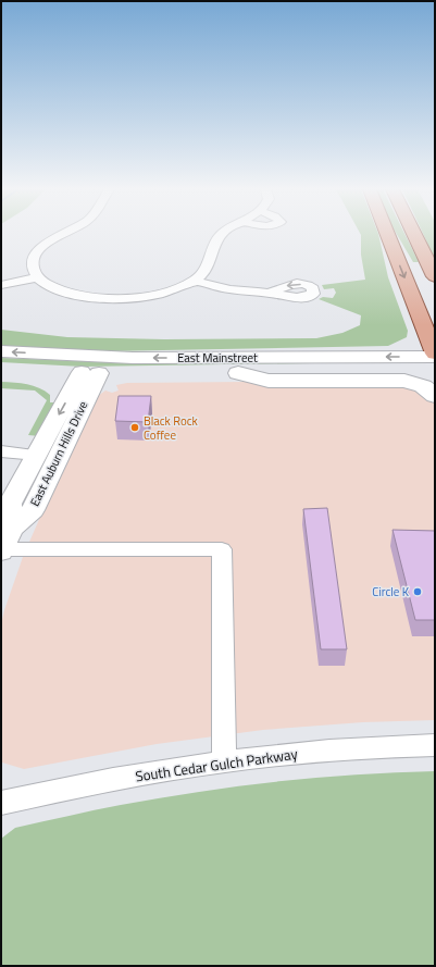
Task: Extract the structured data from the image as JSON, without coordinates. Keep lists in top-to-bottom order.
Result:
{
  "streets": {
    "main road": ["East Mainstreet"],
    "street": ["East Auburn Hills Drive", "South Cedar Gulch Parkway"]
  },
  "crossings": [
    ["East Mainstreet", "East Auburn Hills Drive"]
  ],
  "places": ["Black Rock Coffee", "Circle K"]
}
